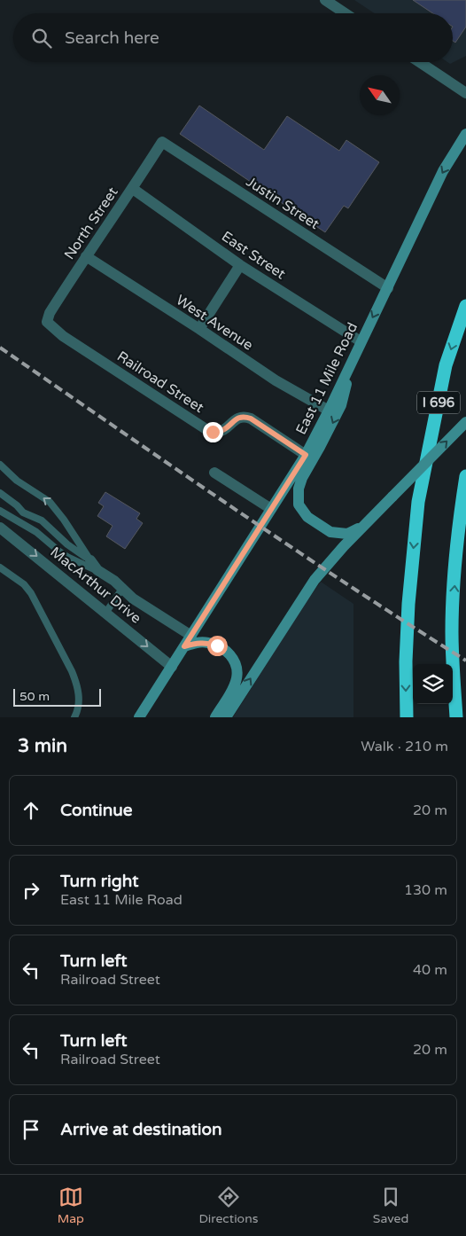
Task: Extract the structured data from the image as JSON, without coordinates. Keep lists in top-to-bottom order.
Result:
{
  "streets": {
    "highway": ["I 696"],
    "main road": ["East 11 Mile Road"],
    "street": [
      "Justin Street",
      "North Street",
      "East Street",
      "West Avenue",
      "Railroad Street",
      "MacArthur Drive"
    ]
  },
  "crossings": [
    ["Justin Street", "North Street"],
    ["Justin Street", "East 11 Mile Road"],
    ["North Street", "East Street"],
    ["North Street", "West Avenue"],
    ["North Street", "Railroad Street"],
    ["East Street", "East 11 Mile Road"],
    ["West Avenue", "East 11 Mile Road"],
    ["East 11 Mile Road", "Railroad Street"],
    ["East 11 Mile Road", "MacArthur Drive"]
  ],
  "scale_bar": "50 m",
  "north": "top left",
  "page": {
    "search": "Search here",
    "scale": "50 m",
    "heading": ["3 min", "Walk · 210 m"],
    "list": [
      ["Continue", "20 m"],
      ["Turn right", "East 11 Mile Road", "130 m"],
      ["Turn left", "Railroad Street", "40 m"],
      ["Turn left", "Railroad Street", "20 m"],
      "Arrive at destination"
    ],
    "nav": ["Map", "Directions", "Saved"]
  }
}
